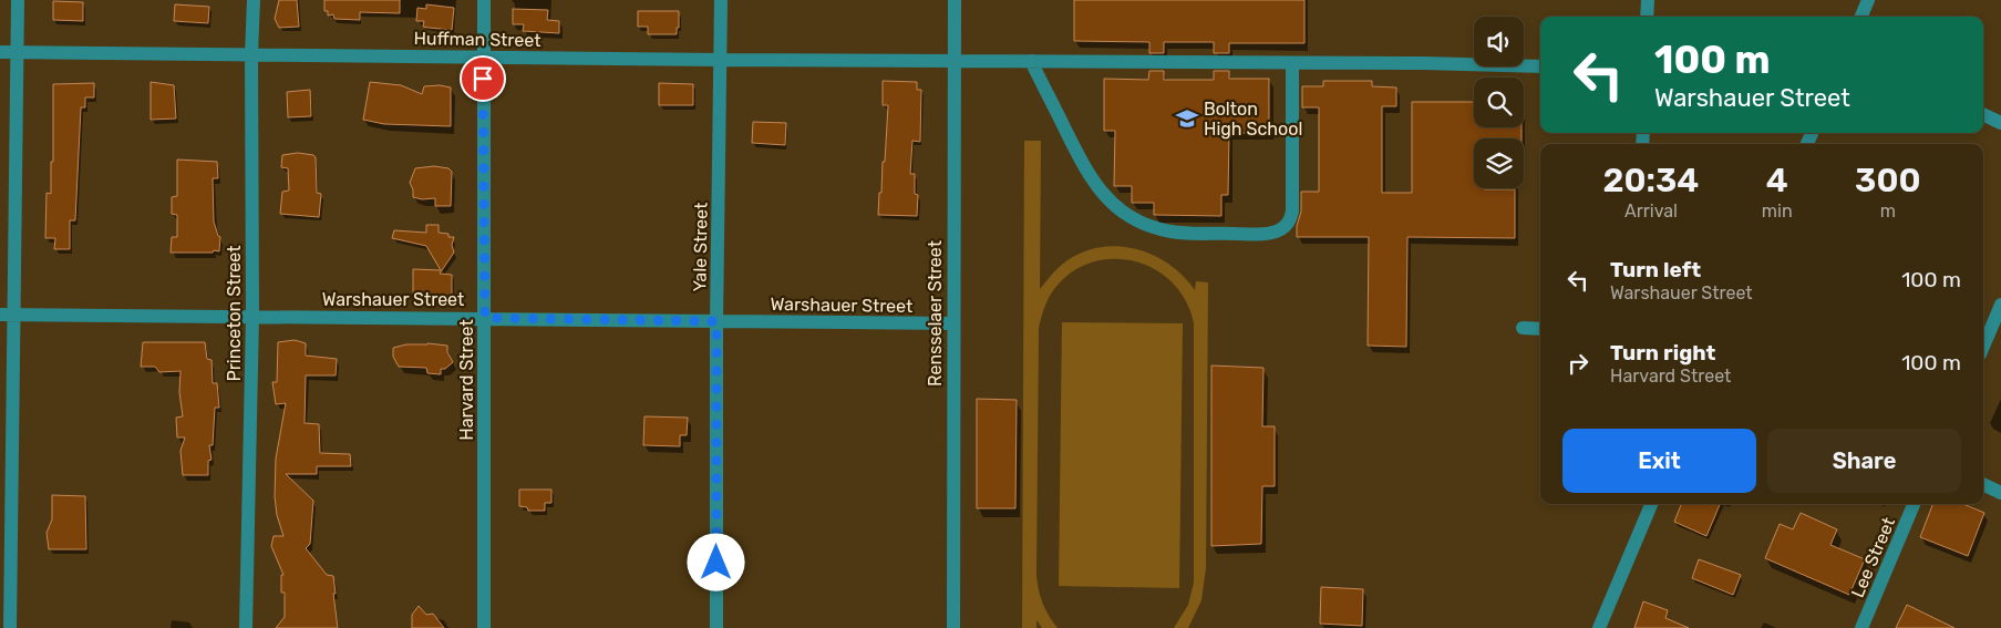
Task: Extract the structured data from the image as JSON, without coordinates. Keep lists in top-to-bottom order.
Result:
{
  "streets": {
    "street": [
      "Huffman Street",
      "Yale Street",
      "Warshauer Street",
      "Princeton Street",
      "Rensselaer Street",
      "Harvard Street",
      "Lee Street"
    ]
  },
  "crossings": [
    ["Huffman Street", "Yale Street"],
    ["Huffman Street", "Princeton Street"],
    ["Huffman Street", "Rensselaer Street"],
    ["Huffman Street", "Harvard Street"],
    ["Yale Street", "Warshauer Street"],
    ["Warshauer Street", "Princeton Street"],
    ["Warshauer Street", "Rensselaer Street"],
    ["Warshauer Street", "Harvard Street"]
  ],
  "places": {
    "school or university": ["Bolton High School"]
  },
  "page": {
    "turn": ["100 m", "Warshauer Street"],
    "eta": [
      "20:34",
      "Arrival",
      "4",
      "min",
      "300",
      "m"
    ],
    "list": [
      {
        "name": "Turn left",
        "note": "Warshauer Street",
        "value": "100 m"
      },
      {
        "name": "Turn right",
        "note": "Harvard Street",
        "value": "100 m"
      }
    ],
    "buttons": ["Exit", "Share"]
  }
}
